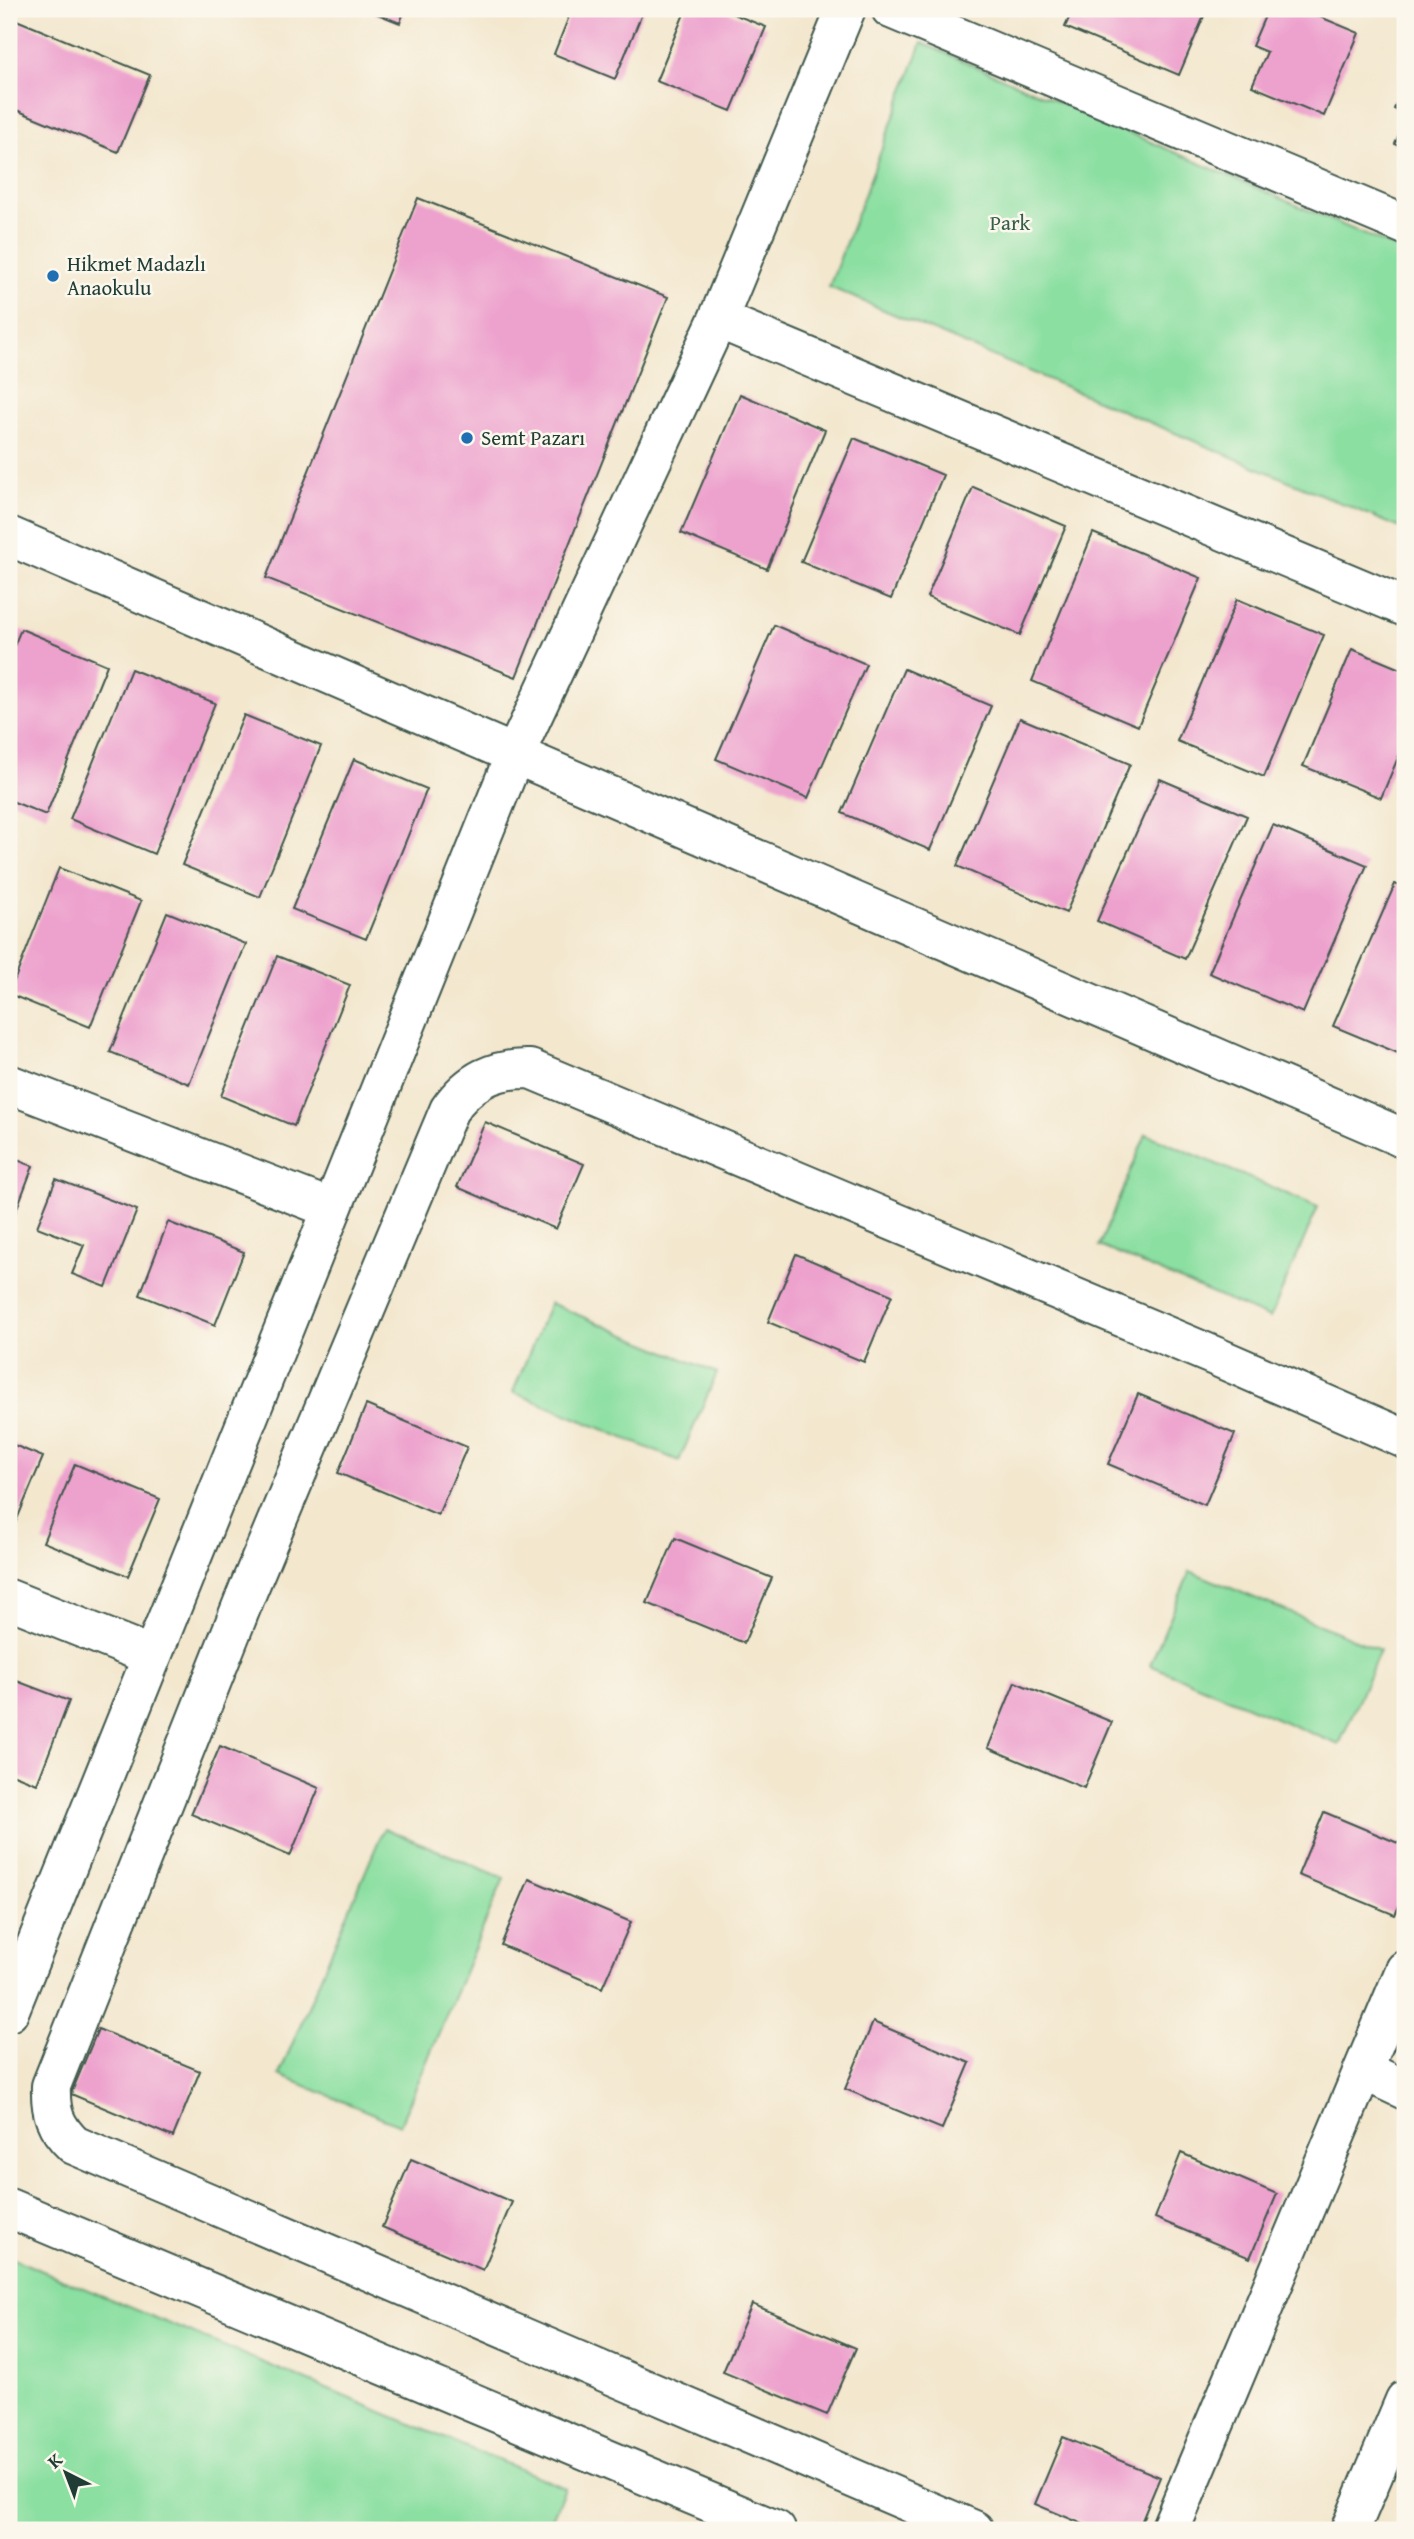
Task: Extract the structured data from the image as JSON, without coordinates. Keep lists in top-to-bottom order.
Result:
{
  "parks": ["Park"],
  "places": ["Hikmet Madazlı Anaokulu", "Semt Pazarı"],
  "north": "top left"
}
